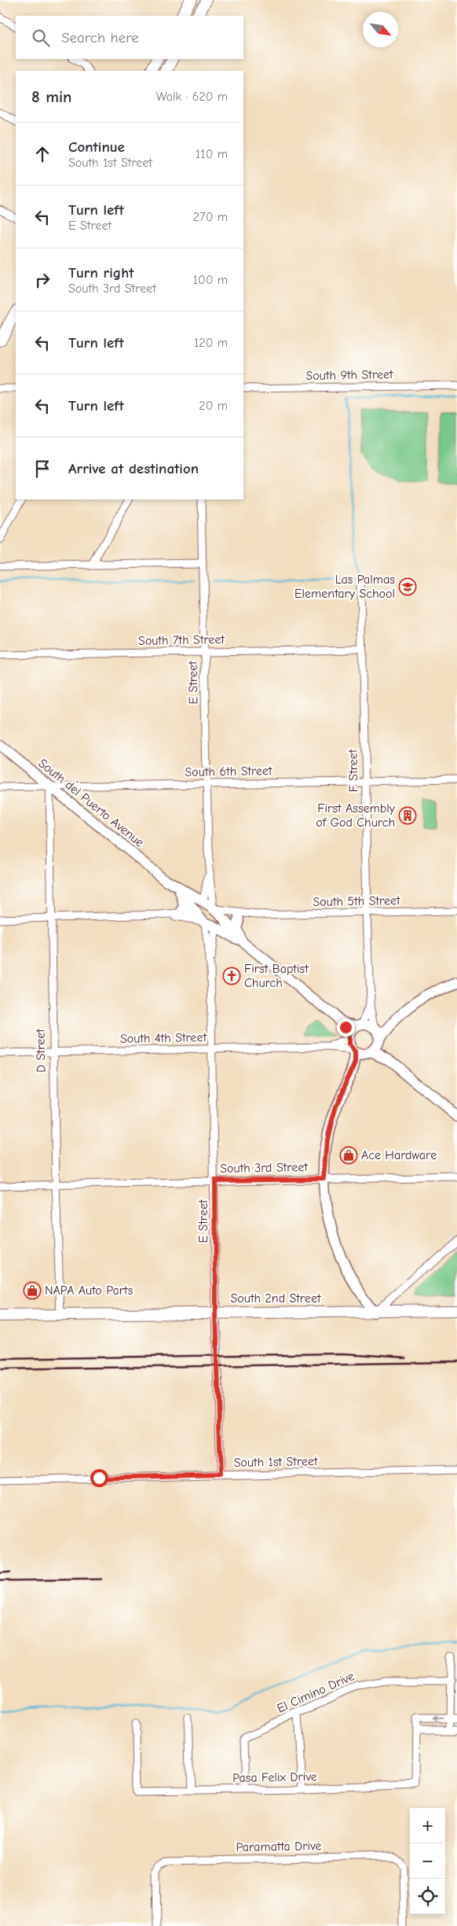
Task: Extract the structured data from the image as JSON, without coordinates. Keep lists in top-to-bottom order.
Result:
{
  "streets": {
    "main road": ["South 2nd Street"],
    "street": [
      "South 9th Street",
      "South 7th Street",
      "E Street",
      "F Street",
      "South 6th Street",
      "South del Puerto Avenue",
      "South 5th Street",
      "South 4th Street",
      "D Street",
      "South 3rd Street",
      "South 1st Street",
      "El Cimino Drive",
      "Pasa Felix Drive",
      "Paramatta Drive"
    ]
  },
  "crossings": [
    ["South 7th Street", "E Street"],
    ["South 7th Street", "F Street"],
    ["E Street", "South 6th Street"],
    ["E Street", "South del Puerto Avenue"],
    ["E Street", "South 5th Street"],
    ["E Street", "South 4th Street"],
    ["E Street", "South 3rd Street"],
    ["E Street", "South 2nd Street"],
    ["E Street", "South 1st Street"],
    ["F Street", "South 6th Street"],
    ["F Street", "South del Puerto Avenue"],
    ["F Street", "South 5th Street"],
    ["F Street", "South 4th Street"],
    ["South 6th Street", "South del Puerto Avenue"],
    ["South 6th Street", "D Street"],
    ["South del Puerto Avenue", "South 5th Street"],
    ["South del Puerto Avenue", "South 4th Street"],
    ["South del Puerto Avenue", "D Street"],
    ["South 4th Street", "D Street"],
    ["D Street", "South 3rd Street"],
    ["D Street", "South 2nd Street"],
    ["El Cimino Drive", "Pasa Felix Drive"]
  ],
  "places": {
    "school or university": ["Las Palmas Elementary School"],
    "building": ["First Assembly of God Church"],
    "church": ["First Baptist Church"],
    "shop": ["Ace Hardware", "NAPA Auto Parts"]
  },
  "north": "bottom right",
  "page": {
    "search": "Search here",
    "heading": ["8 min", "Walk · 620 m"],
    "list": [
      ["Continue", "South 1st Street", "110 m"],
      ["Turn left", "E Street", "270 m"],
      ["Turn right", "South 3rd Street", "100 m"],
      ["Turn left", "120 m"],
      ["Turn left", "20 m"],
      "Arrive at destination"
    ],
    "map_buttons": ["+", "−"]
  }
}
